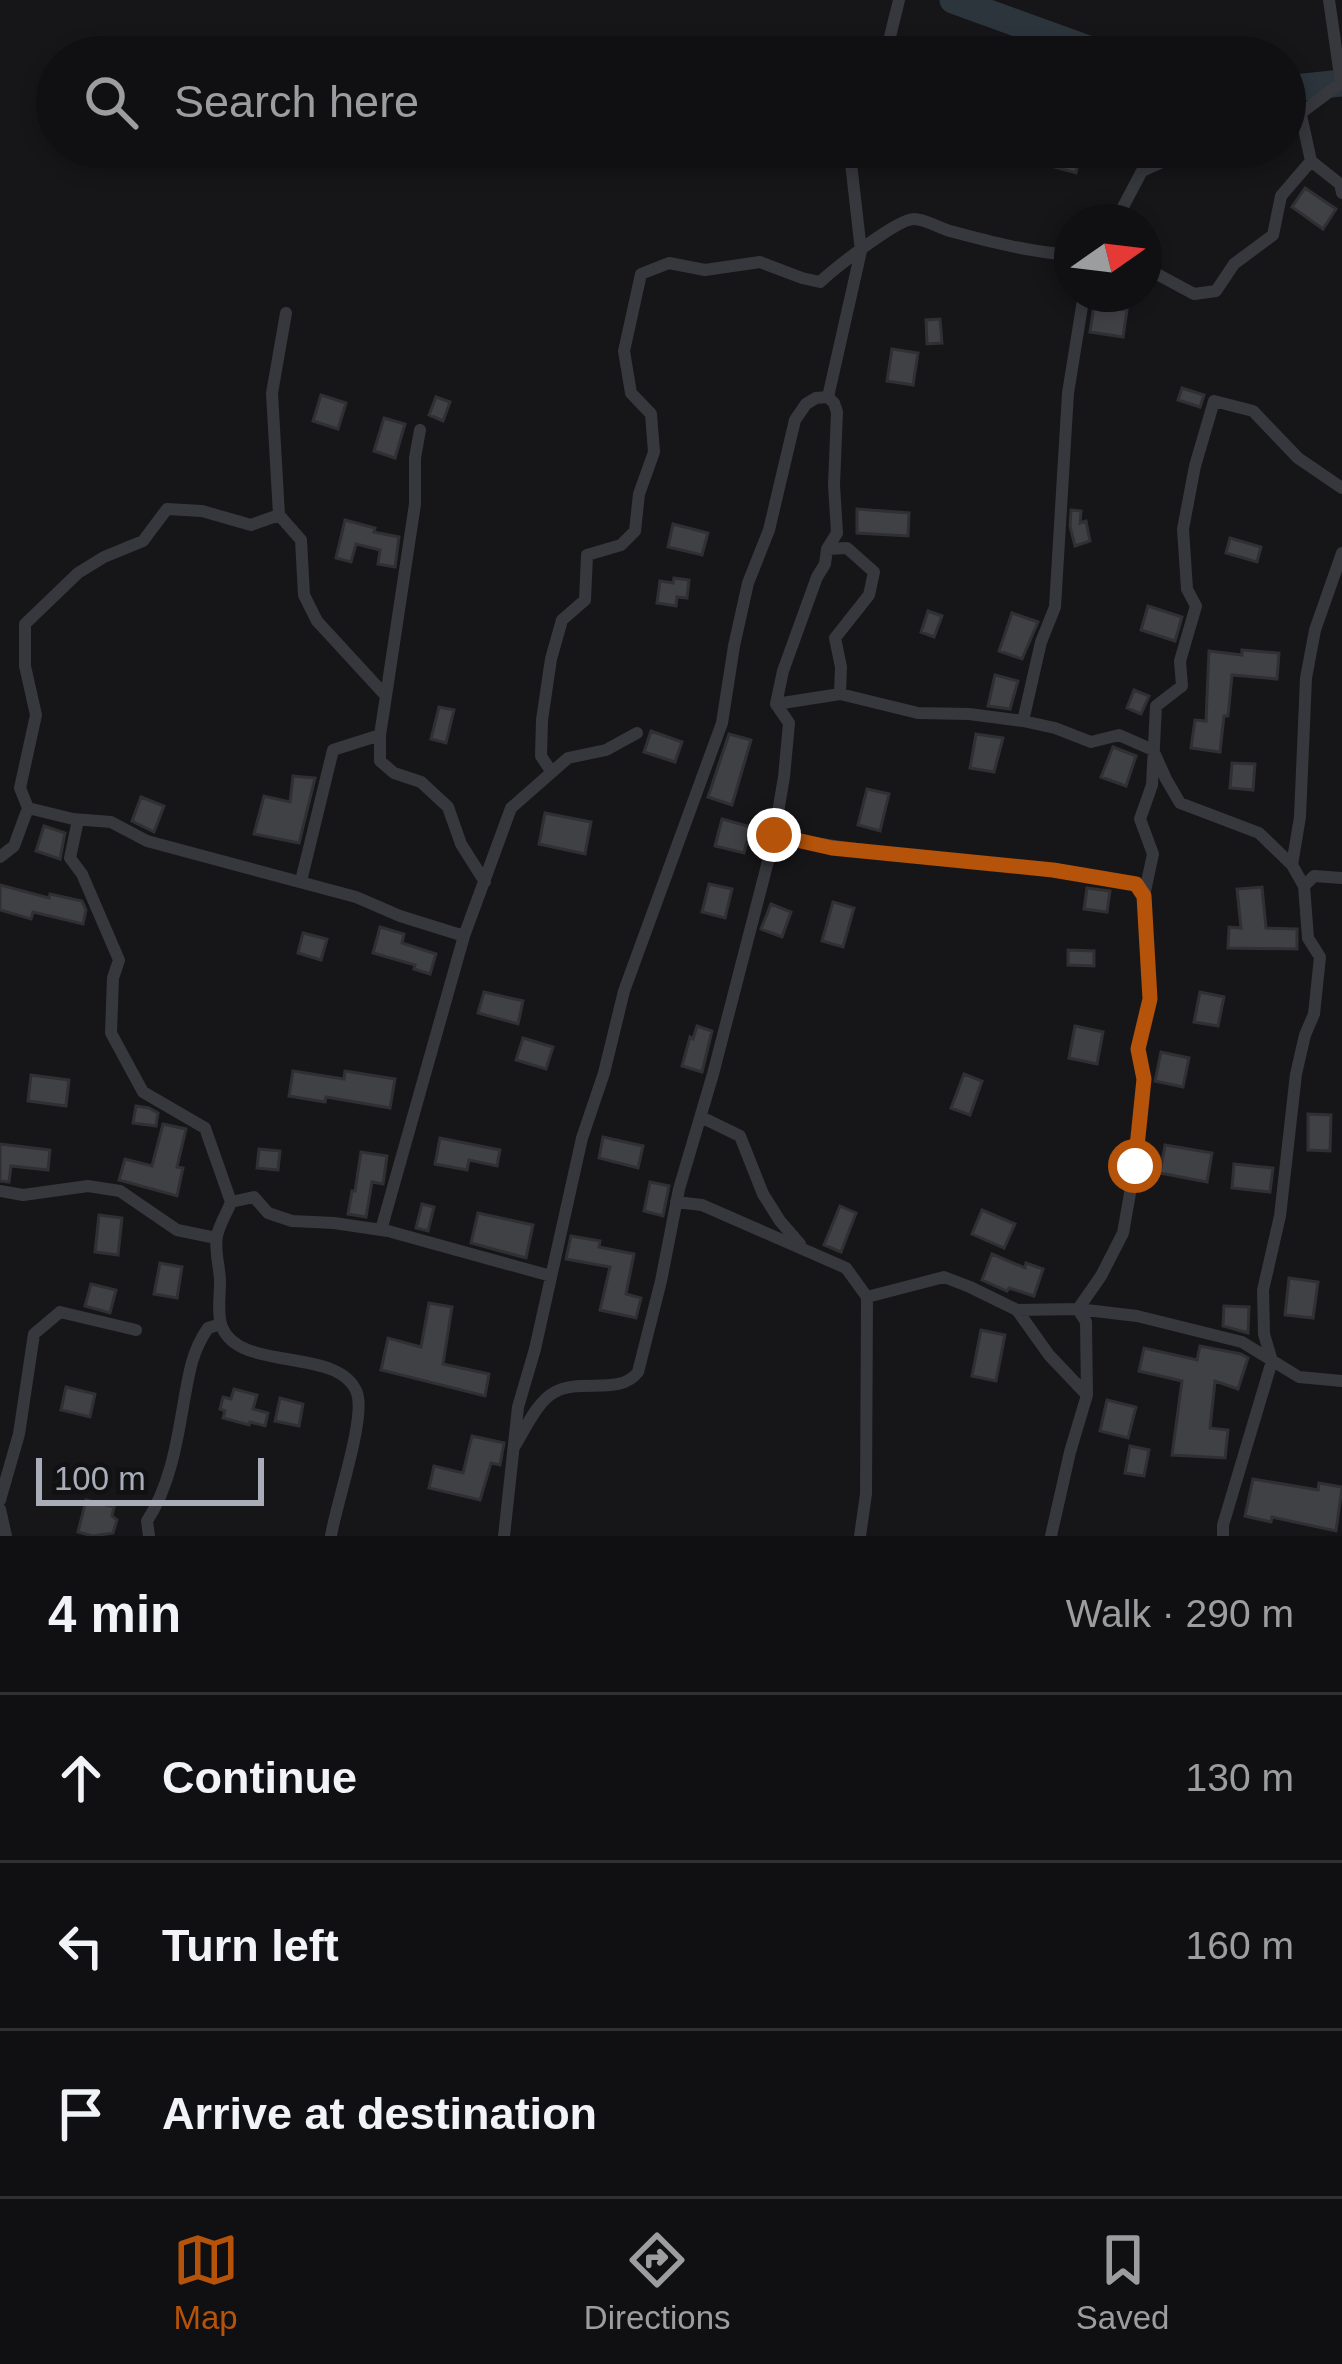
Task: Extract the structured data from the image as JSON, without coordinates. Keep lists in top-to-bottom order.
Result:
{
  "scale_bar": "100 m",
  "north": "right",
  "page": {
    "search": "Search here",
    "scale": "100 m",
    "heading": ["4 min", "Walk · 290 m"],
    "list": [
      ["Continue", "130 m"],
      ["Turn left", "160 m"],
      "Arrive at destination"
    ],
    "nav": ["Map", "Directions", "Saved"]
  }
}
